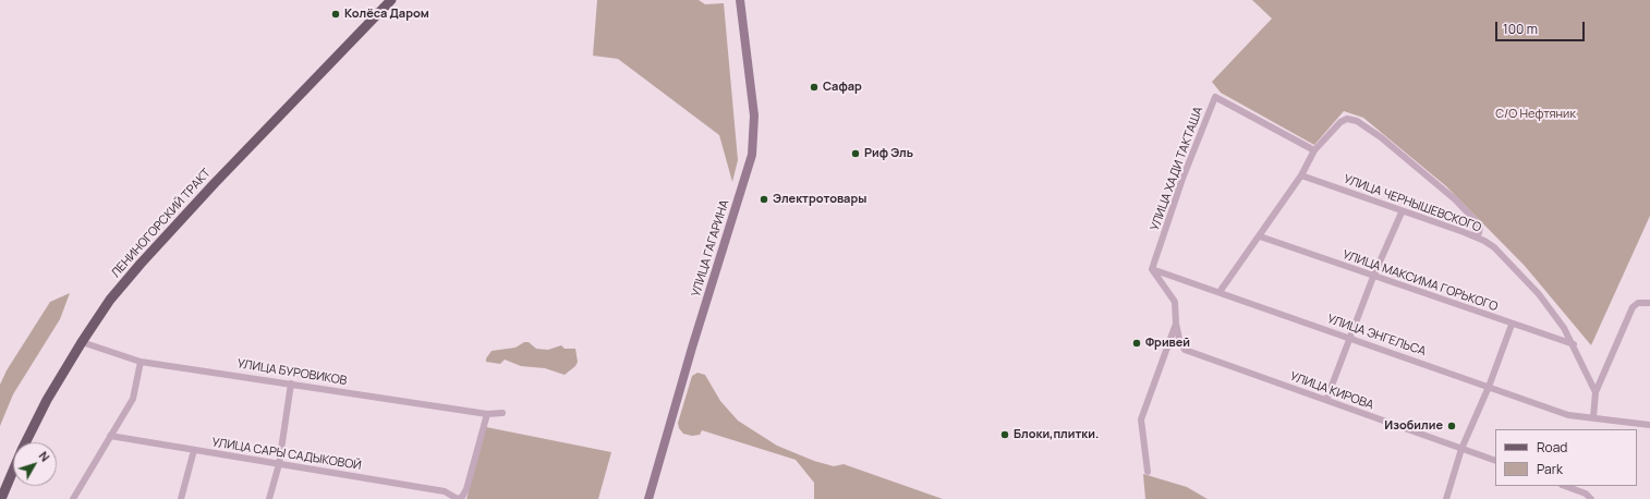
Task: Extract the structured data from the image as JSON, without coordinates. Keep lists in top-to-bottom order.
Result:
{
  "streets": {
    "main road": ["ЛЕНИНОГОРСКИЙ ТРАКТ"],
    "street": [
      "УЛИЦА ХАДИ ТАКТАША",
      "УЛИЦА ЧЕРНЫШЕВСКОГО",
      "УЛИЦА ГАГАРИНА",
      "УЛИЦА МАКСИМА ГОРЬКОГО",
      "УЛИЦА ЭНГЕЛЬСА",
      "УЛИЦА БУРОВИКОВ",
      "УЛИЦА КИРОВА",
      "УЛИЦА САРЫ САДЫКОВОЙ"
    ]
  },
  "crossings": [
    ["УЛИЦА ХАДИ ТАКТАША", "УЛИЦА ЭНГЕЛЬСА"],
    ["УЛИЦА ЧЕРНЫШЕВСКОГО", "УЛИЦА МАКСИМА ГОРЬКОГО"],
    ["ЛЕНИНОГОРСКИЙ ТРАКТ", "УЛИЦА БУРОВИКОВ"]
  ],
  "parks": ["С/О Нефтяник"],
  "places": [
    "Колёса Даром",
    "Сафар",
    "Риф Эль",
    "Электротовары",
    "Фривей",
    "Изобилие",
    "Блоки,плитки."
  ],
  "legend": ["Road", "Park"],
  "scale_bar": "100 m",
  "north": "top right"
}
